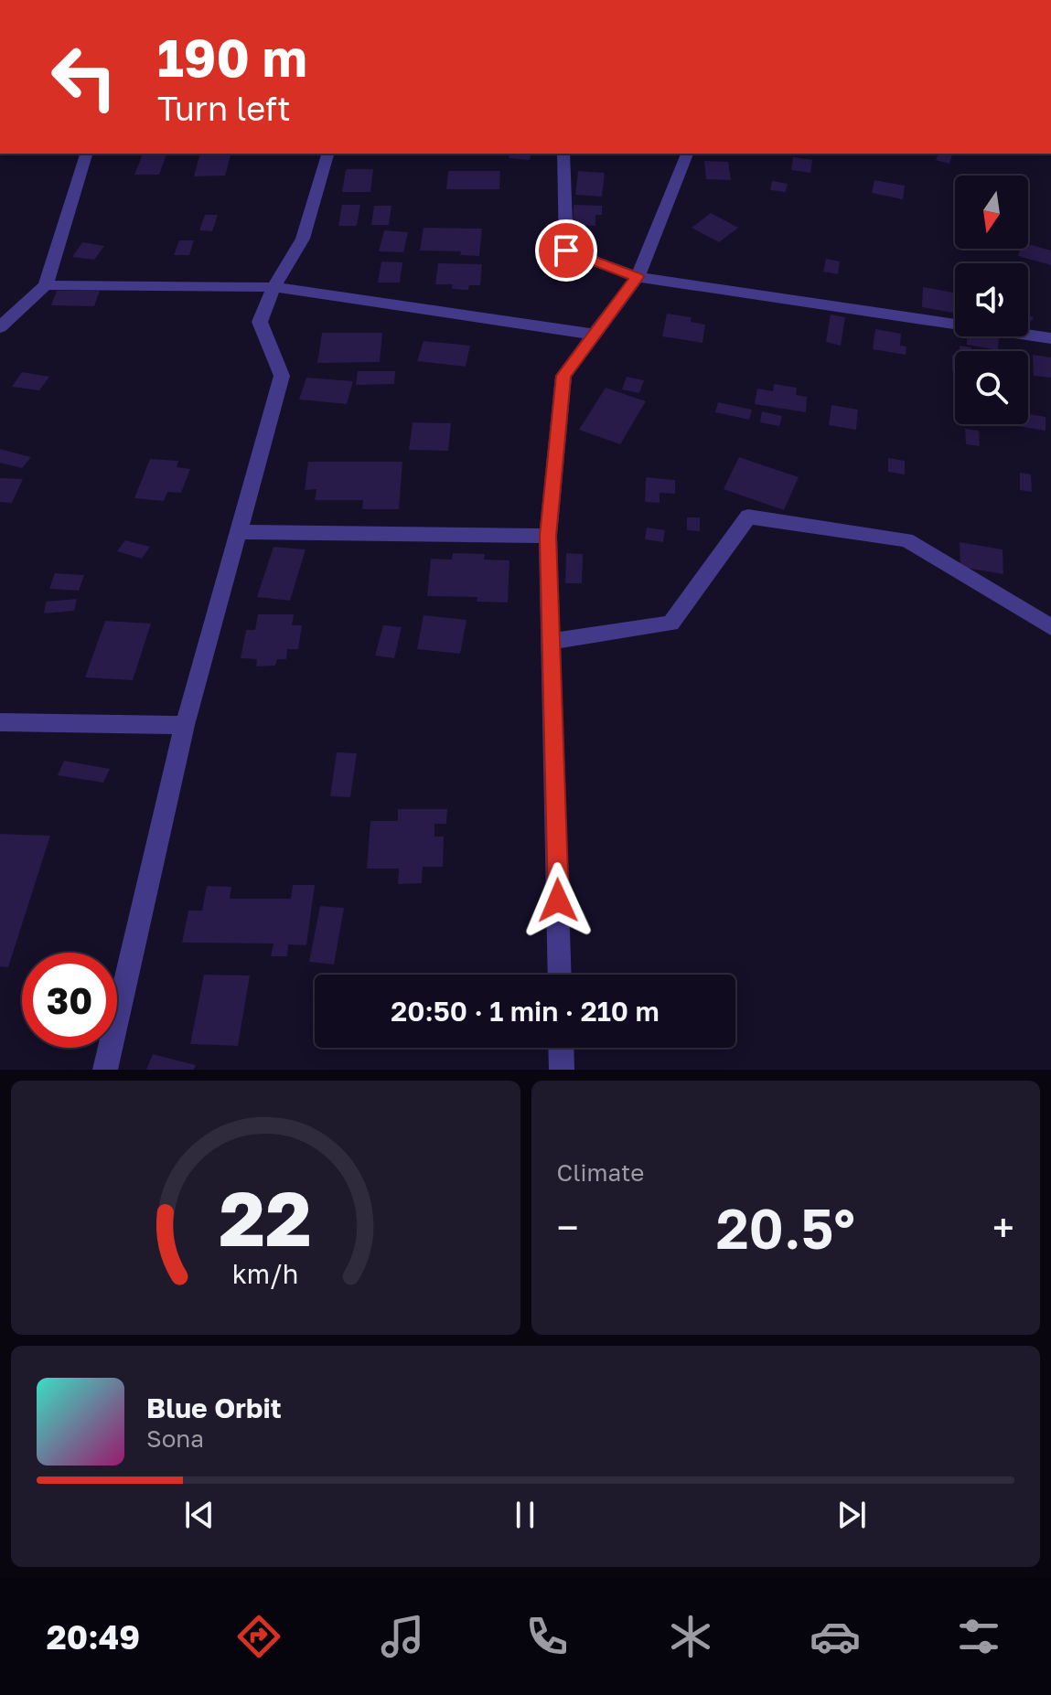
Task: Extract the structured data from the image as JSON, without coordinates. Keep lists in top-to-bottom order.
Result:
{
  "north": "bottom",
  "page": {
    "turn": ["190 m", "Turn left"],
    "limit": "30",
    "trip": "20:50 · 1 min · 210 m",
    "tile": "Climate",
    "heat": ["−", "20.5°", "+"],
    "song": ["Blue Orbit", "Sona"],
    "tabs": "20:49",
    "gauge": ["22", "km/h"]
  }
}
